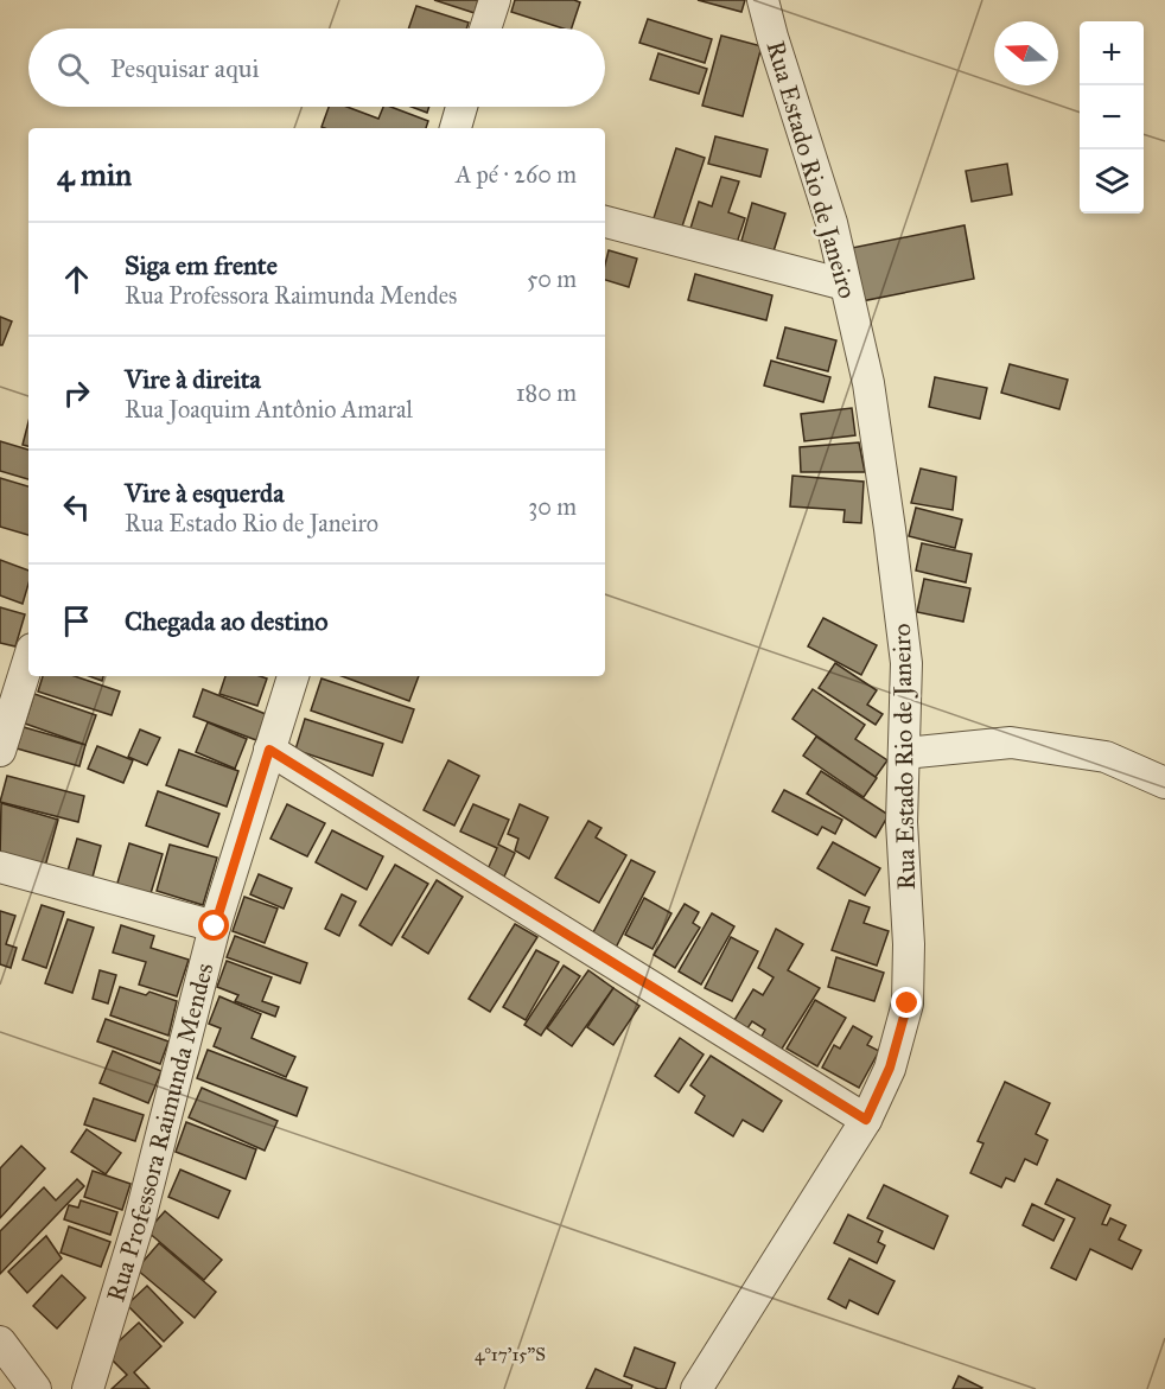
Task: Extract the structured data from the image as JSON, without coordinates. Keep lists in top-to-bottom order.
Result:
{
  "streets": {
    "street": ["Rua Estado Rio de Janeiro", "Rua Professora Raimunda Mendes"]
  },
  "north": "left",
  "page": {
    "map_buttons": ["+", "−"],
    "search": "Pesquisar aqui",
    "heading": ["4 min", "A pé · 260 m"],
    "list": [
      ["Siga em frente", "Rua Professora Raimunda Mendes", "50 m"],
      ["Vire à direita", "Rua Joaquim Antônio Amaral", "180 m"],
      ["Vire à esquerda", "Rua Estado Rio de Janeiro", "30 m"],
      "Chegada ao destino"
    ]
  },
  "coordinates": ["4°17'15\"S"]
}
